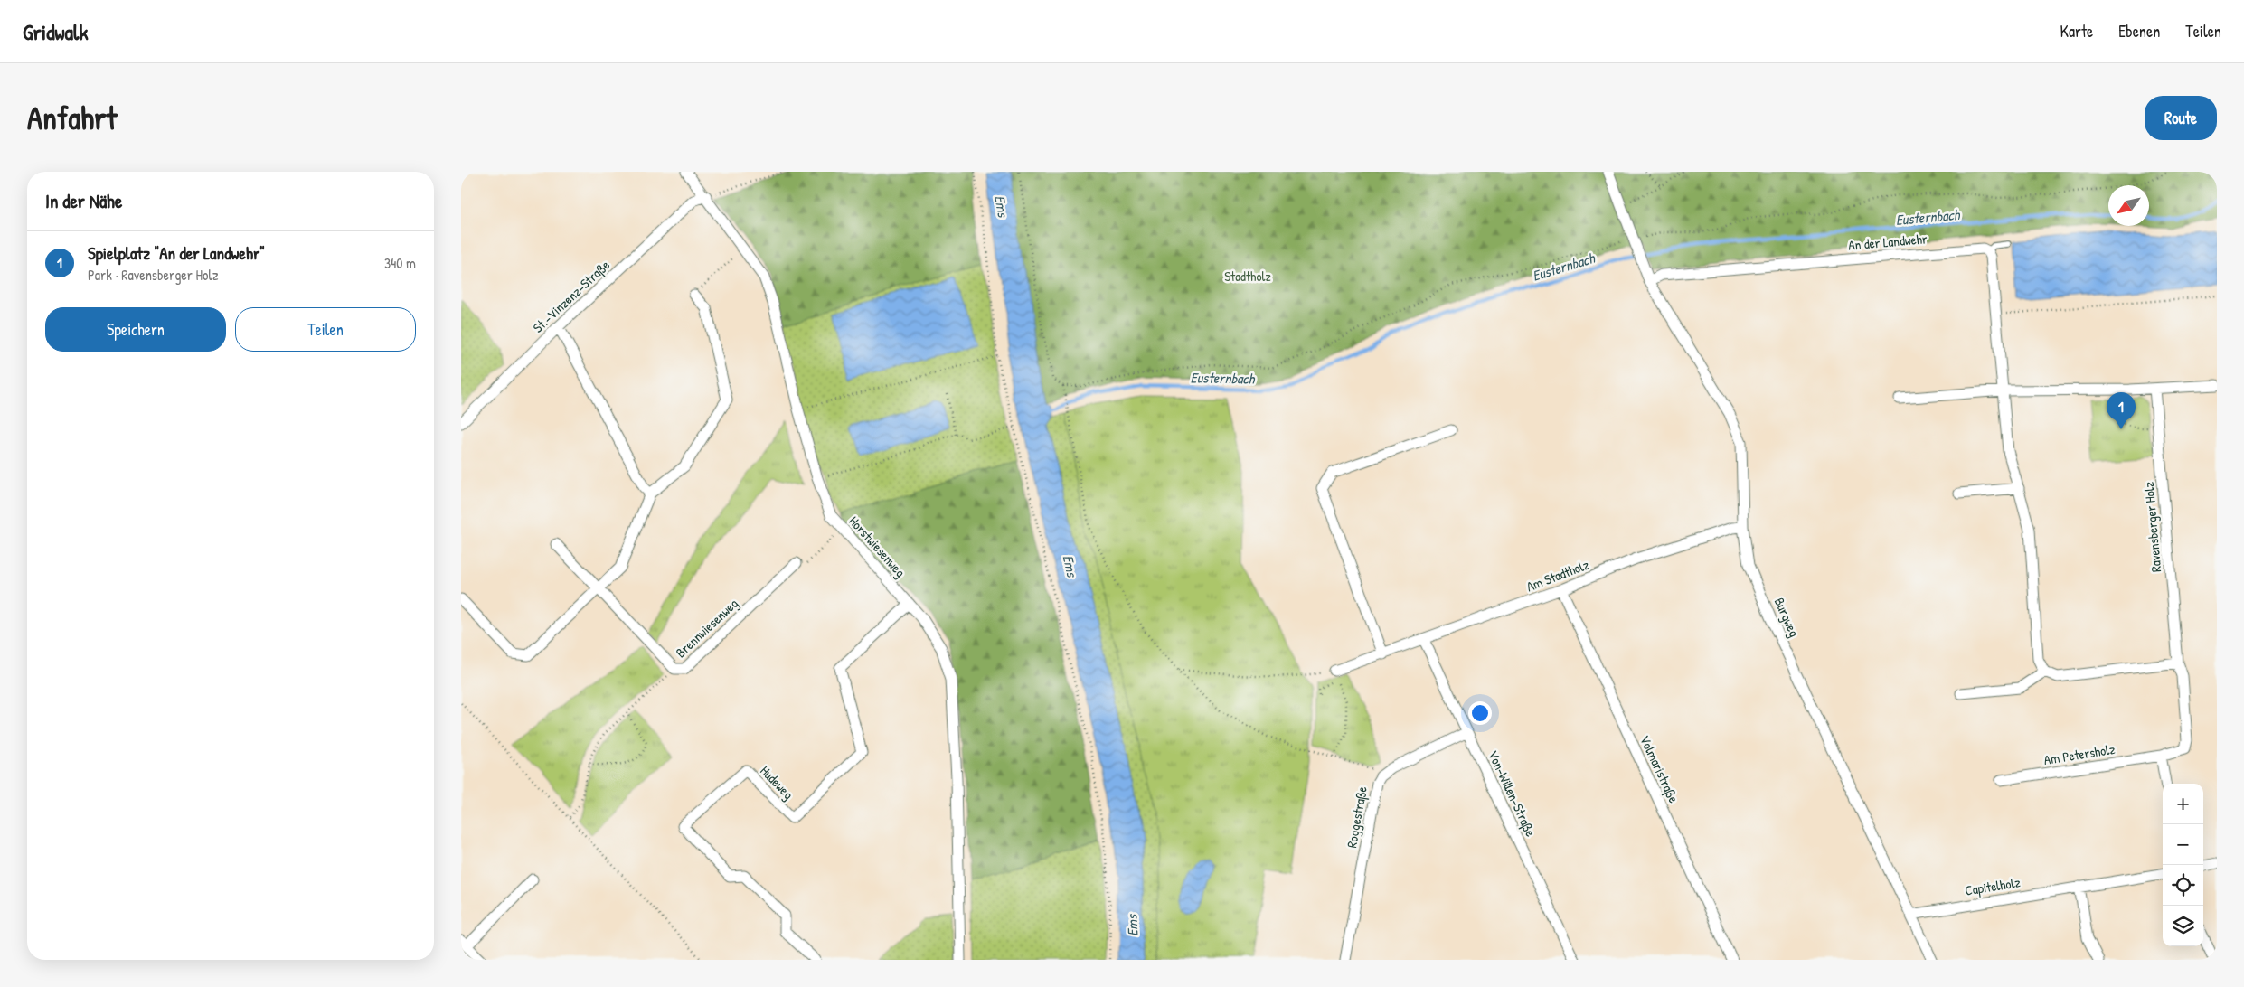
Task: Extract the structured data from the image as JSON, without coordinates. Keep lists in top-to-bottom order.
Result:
{
  "streets": {
    "street": [
      "An der Landwehr",
      "St.-Vinzenz-Straße",
      "Ravensberger Holz",
      "Horstwiesenweg",
      "Am Stadtholz",
      "Burgweg",
      "Brennwiesenweg",
      "Am Petersholz",
      "Volmaristraße",
      "Hudeweg",
      "Von-Willen-Straße",
      "Roggestraße",
      "Capitelholz"
    ]
  },
  "crossings": [
    ["An der Landwehr", "Burgweg"],
    ["St.-Vinzenz-Straße", "Horstwiesenweg"],
    ["Ravensberger Holz", "Am Petersholz"],
    ["Horstwiesenweg", "Hudeweg"],
    ["Am Stadtholz", "Burgweg"],
    ["Am Stadtholz", "Volmaristraße"],
    ["Am Stadtholz", "Von-Willen-Straße"],
    ["Burgweg", "Capitelholz"],
    ["Von-Willen-Straße", "Roggestraße"]
  ],
  "water": ["Ems", "Eusternbach"],
  "parks": ["Stadtholz"],
  "north": "bottom left",
  "page": {
    "header": "Gridwalk",
    "nav": ["Karte", "Ebenen", "Teilen"],
    "buttons": [
      "Route",
      ["Speichern", "Teilen"]
    ],
    "title": "Anfahrt",
    "heading": "In der Nähe",
    "list": [
      {
        "mark": "1",
        "name": "Spielplatz \"An der Landwehr\"",
        "note": "Park · Ravensberger Holz",
        "value": "340 m"
      }
    ],
    "pins": "1",
    "map_buttons": ["+", "−"]
  }
}
